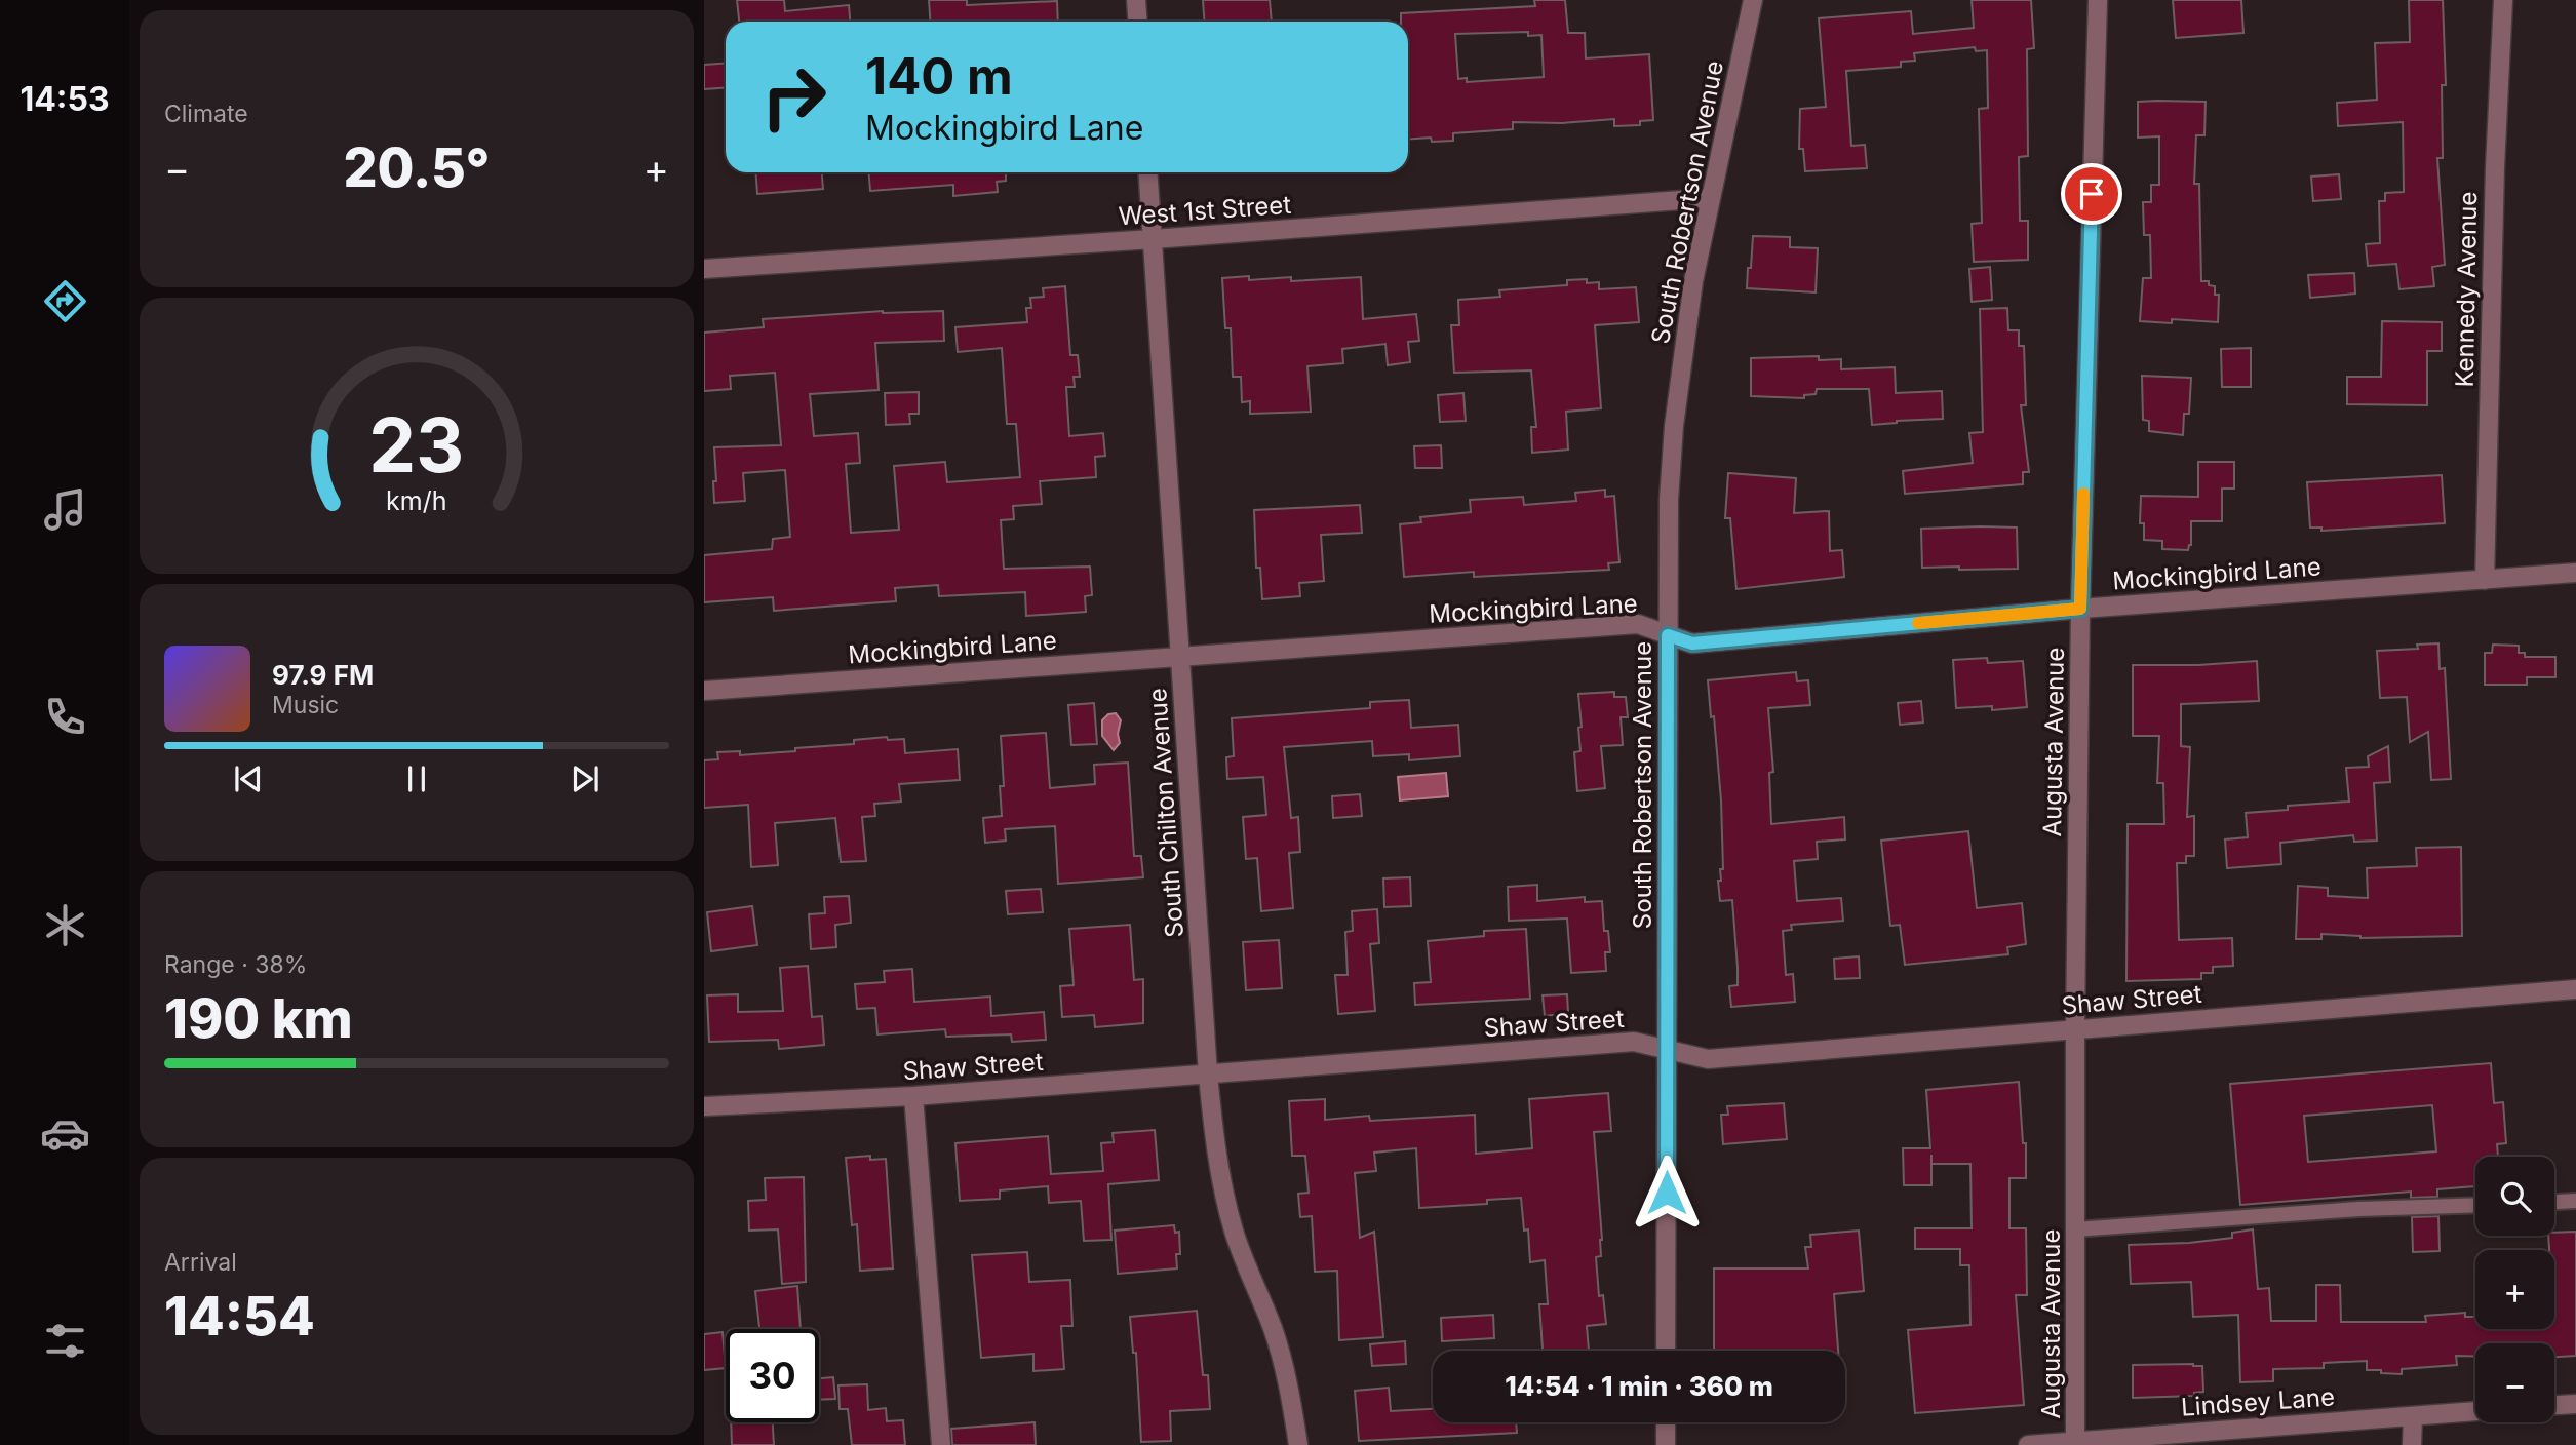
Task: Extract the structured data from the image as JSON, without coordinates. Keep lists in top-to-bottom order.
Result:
{
  "streets": {
    "street": [
      "South Robertson Avenue",
      "West 1st Street",
      "Kennedy Avenue",
      "Mockingbird Lane",
      "Augusta Avenue",
      "South Chilton Avenue",
      "Shaw Street",
      "Lindsey Lane"
    ]
  },
  "crossings": [
    ["South Robertson Avenue", "West 1st Street"],
    ["South Robertson Avenue", "Mockingbird Lane"],
    ["South Robertson Avenue", "Shaw Street"],
    ["West 1st Street", "South Chilton Avenue"],
    ["Kennedy Avenue", "Mockingbird Lane"],
    ["Mockingbird Lane", "Augusta Avenue"],
    ["Mockingbird Lane", "South Chilton Avenue"],
    ["Augusta Avenue", "Shaw Street"],
    ["Augusta Avenue", "Lindsey Lane"],
    ["South Chilton Avenue", "Shaw Street"]
  ],
  "page": {
    "tabs": "14:53",
    "tile": [
      "Climate",
      ["Range · 38%", "190 km"],
      ["Arrival", "14:54"]
    ],
    "turn": ["140 m", "Mockingbird Lane"],
    "heat": ["−", "20.5°", "+"],
    "song": ["97.9 FM", "Music"],
    "map_buttons": ["+", "−"],
    "limit": "30",
    "trip": "14:54 · 1 min · 360 m",
    "gauge": ["23", "km/h"]
  }
}
